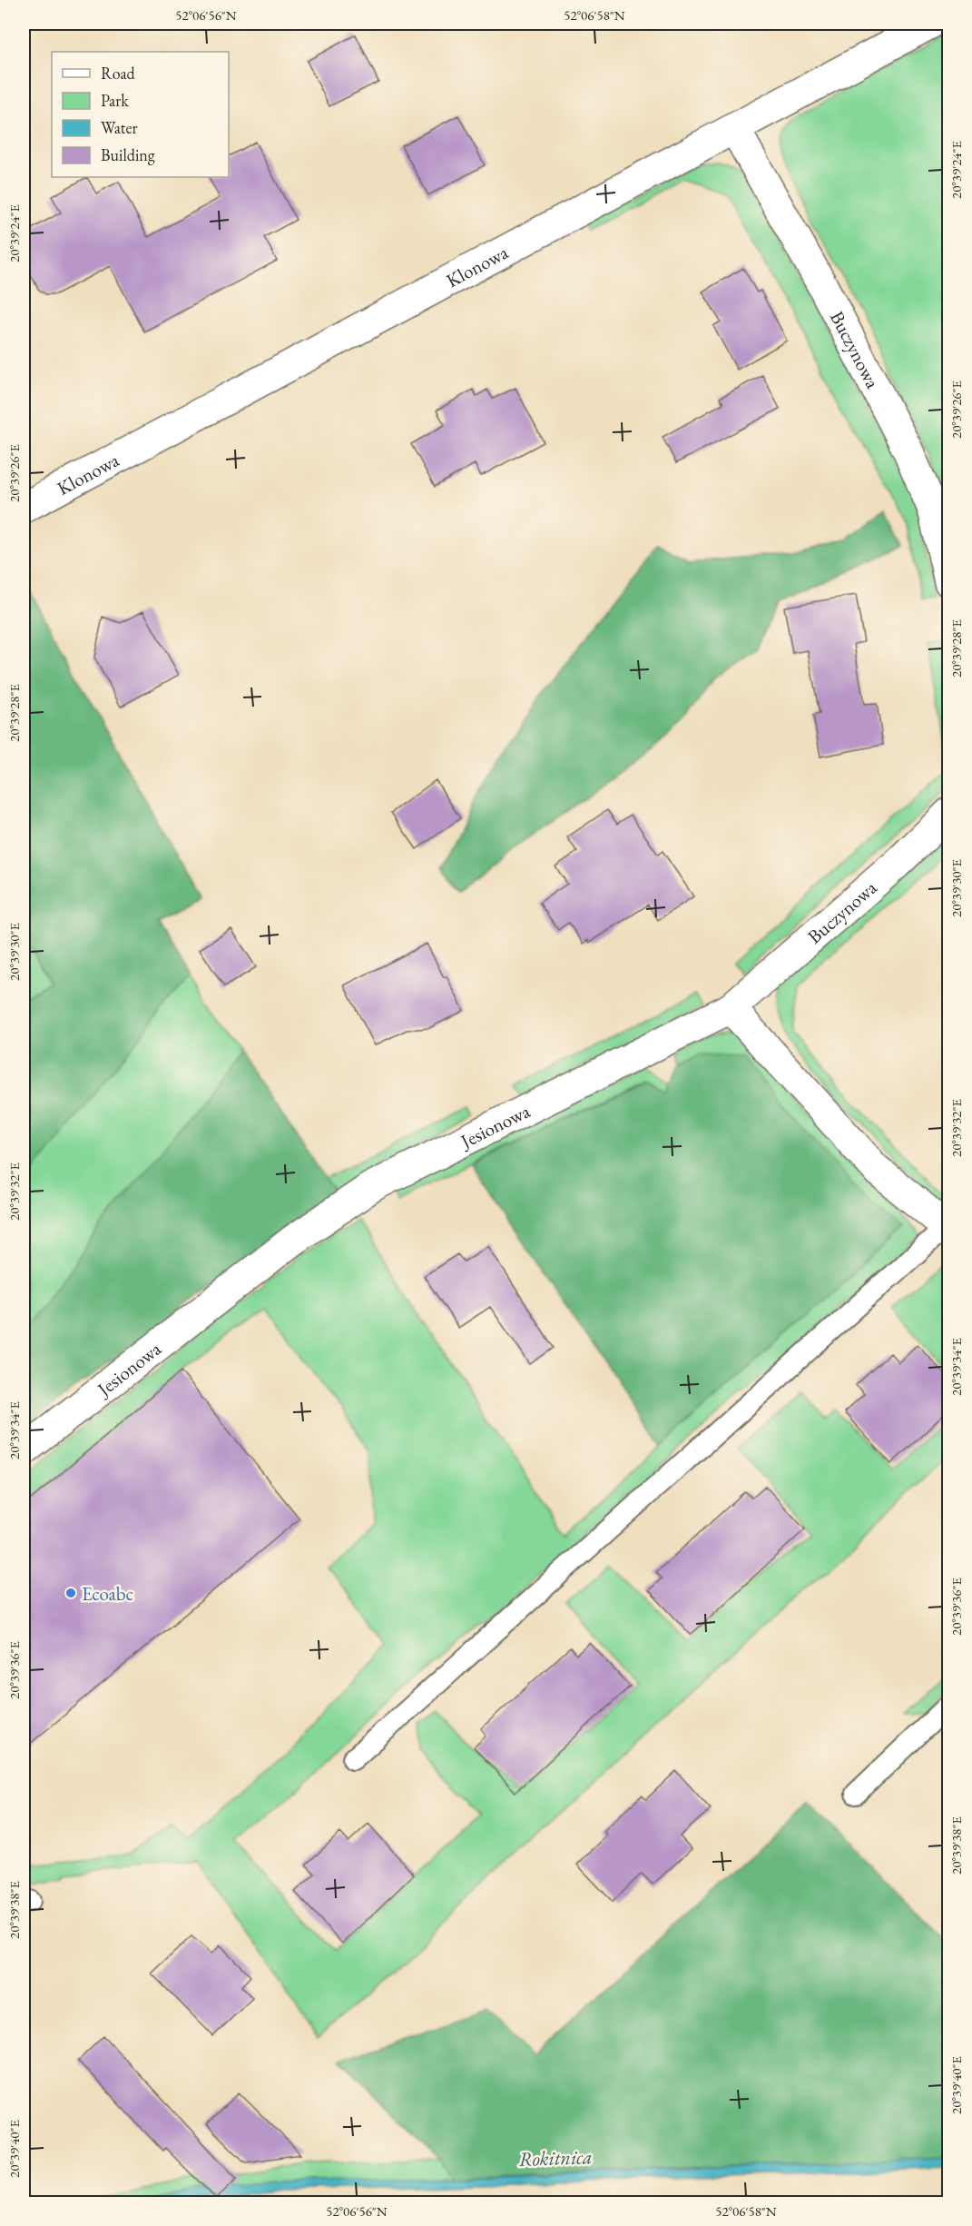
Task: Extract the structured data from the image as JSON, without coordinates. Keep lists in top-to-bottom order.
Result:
{
  "streets": {
    "street": ["Klonowa", "Buczynowa", "Jesionowa"]
  },
  "crossings": [
    ["Klonowa", "Buczynowa"],
    ["Buczynowa", "Jesionowa"]
  ],
  "water": ["Rokitnica"],
  "places": ["Ecoabc"],
  "legend": [
    "Road",
    "Park",
    "Water",
    "Building"
  ],
  "coordinates": [
    "52°06'56\"N",
    "52°06'58\"N",
    "20°39'24\"E",
    "20°39'26\"E",
    "20°39'28\"E",
    "20°39'30\"E",
    "20°39'32\"E",
    "20°39'34\"E",
    "20°39'36\"E",
    "20°39'38\"E",
    "20°39'40\"E"
  ]
}
